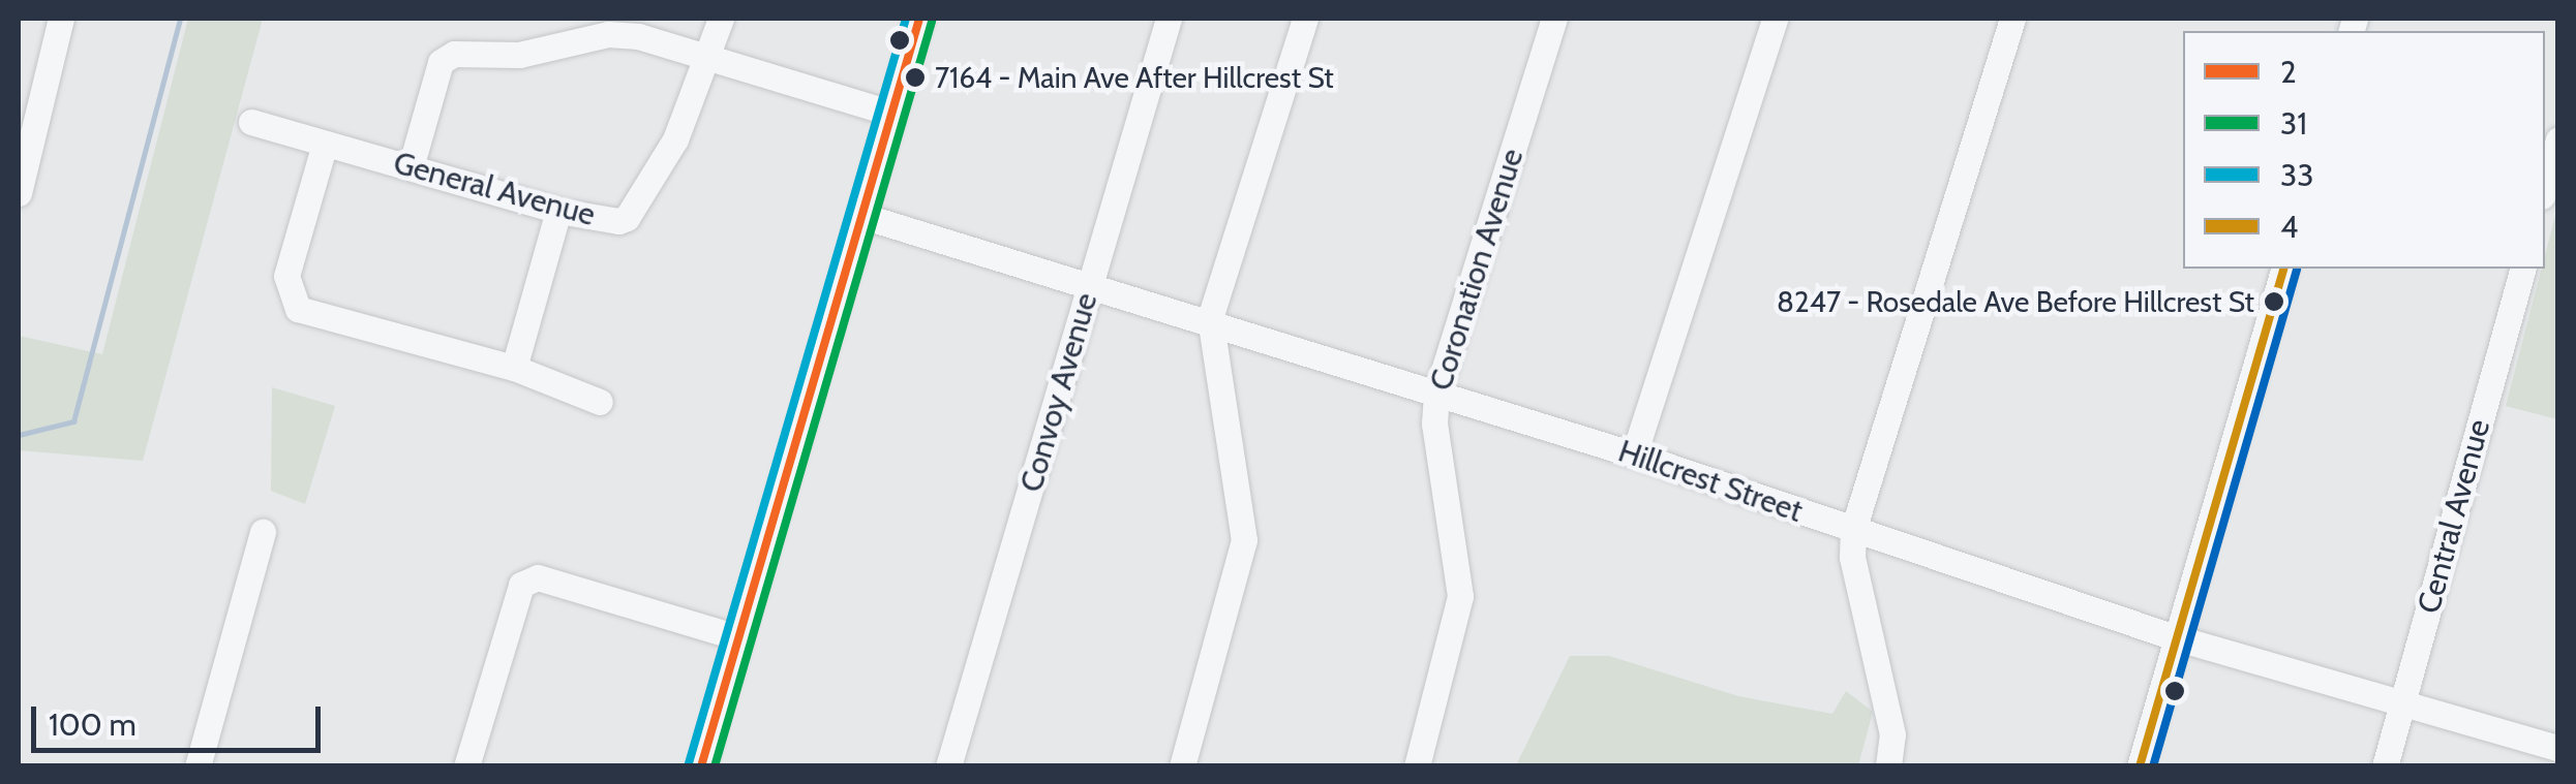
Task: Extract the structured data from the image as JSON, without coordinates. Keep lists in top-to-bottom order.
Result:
{
  "streets": {
    "street": [
      "General Avenue",
      "Coronation Avenue",
      "Convoy Avenue",
      "Hillcrest Street",
      "Central Avenue"
    ]
  },
  "crossings": [
    ["Coronation Avenue", "Hillcrest Street"],
    ["Convoy Avenue", "Hillcrest Street"],
    ["Hillcrest Street", "Central Avenue"]
  ],
  "places": ["7164 - Main Ave After Hillcrest St", "8247 - Rosedale Ave Before Hillcrest St"],
  "lines": [
    "transit line 2",
    "transit line 33",
    "transit line 31",
    "transit line 4"
  ],
  "legend": [
    "2",
    "31",
    "33",
    "4"
  ],
  "scale_bar": "100 m"
}
